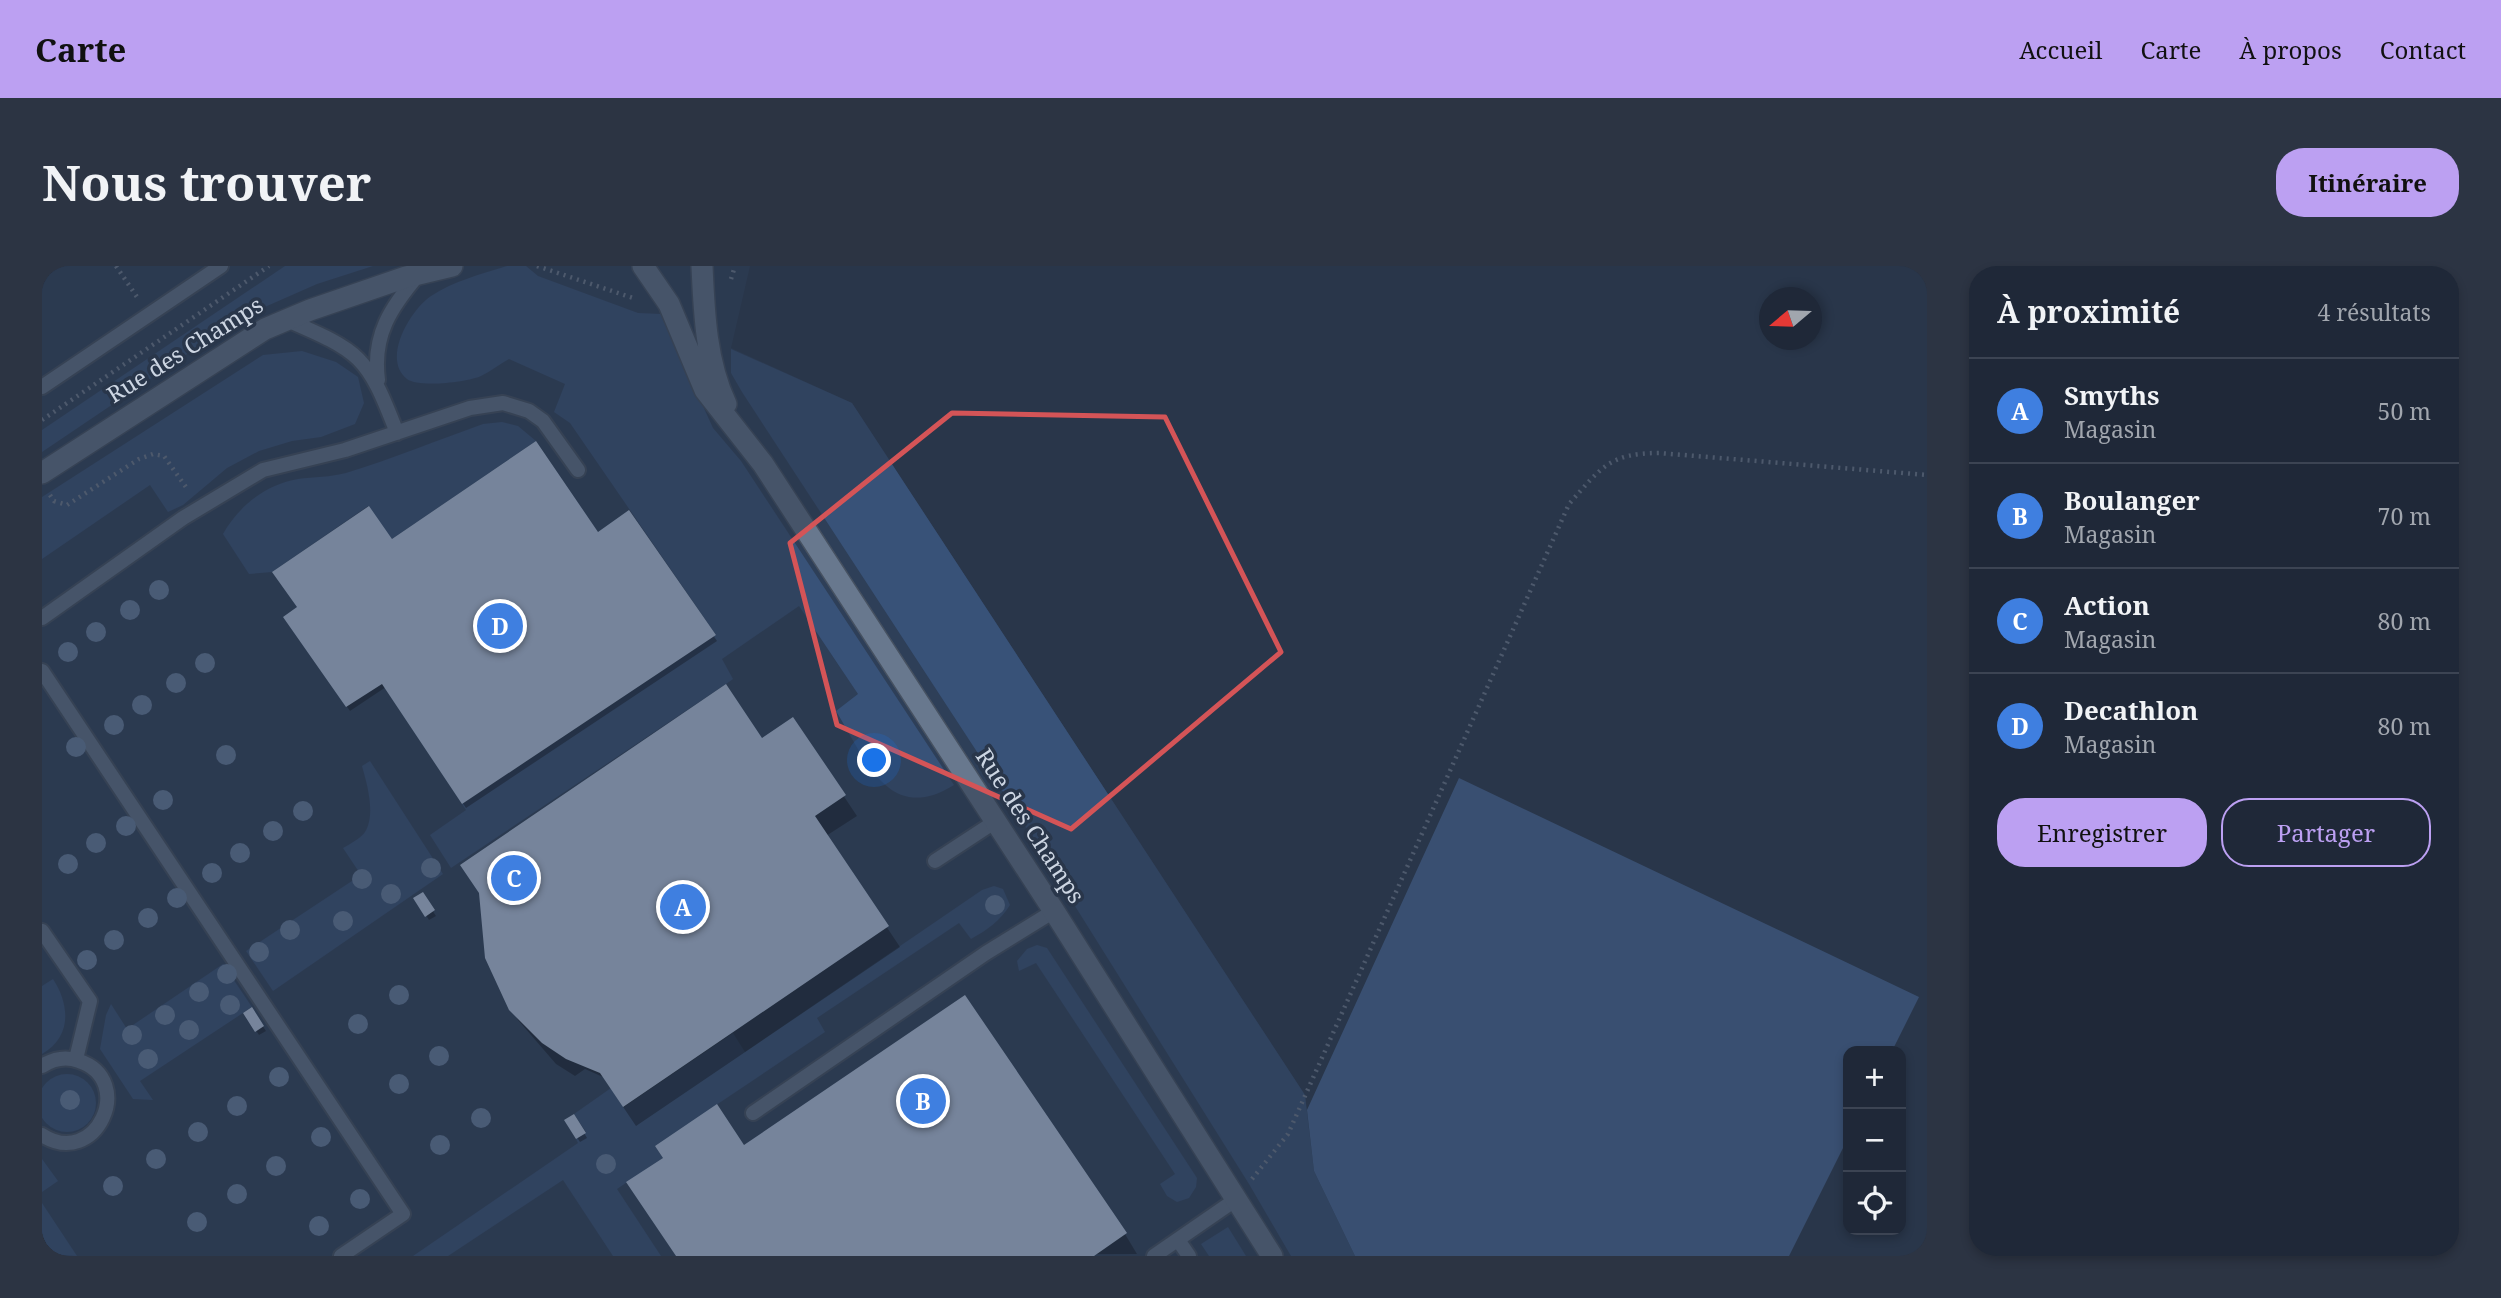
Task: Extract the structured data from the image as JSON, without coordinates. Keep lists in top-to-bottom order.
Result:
{
  "streets": {
    "street": ["Rue des Champs"]
  },
  "north": "left",
  "page": {
    "header": "Carte",
    "nav": [
      "Accueil",
      "Carte",
      "À propos",
      "Contact"
    ],
    "buttons": [
      "Itinéraire",
      ["Enregistrer", "Partager"]
    ],
    "title": "Nous trouver",
    "heading": ["À proximité", "4 résultats"],
    "list": [
      {
        "mark": "A",
        "name": "Smyths",
        "note": "Magasin",
        "value": "50 m"
      },
      {
        "mark": "B",
        "name": "Boulanger",
        "note": "Magasin",
        "value": "70 m"
      },
      {
        "mark": "C",
        "name": "Action",
        "note": "Magasin",
        "value": "80 m"
      },
      {
        "mark": "D",
        "name": "Decathlon",
        "note": "Magasin",
        "value": "80 m"
      }
    ],
    "pins": [
      "D",
      "C",
      "A",
      "B"
    ],
    "map_buttons": ["+", "−"]
  }
}
